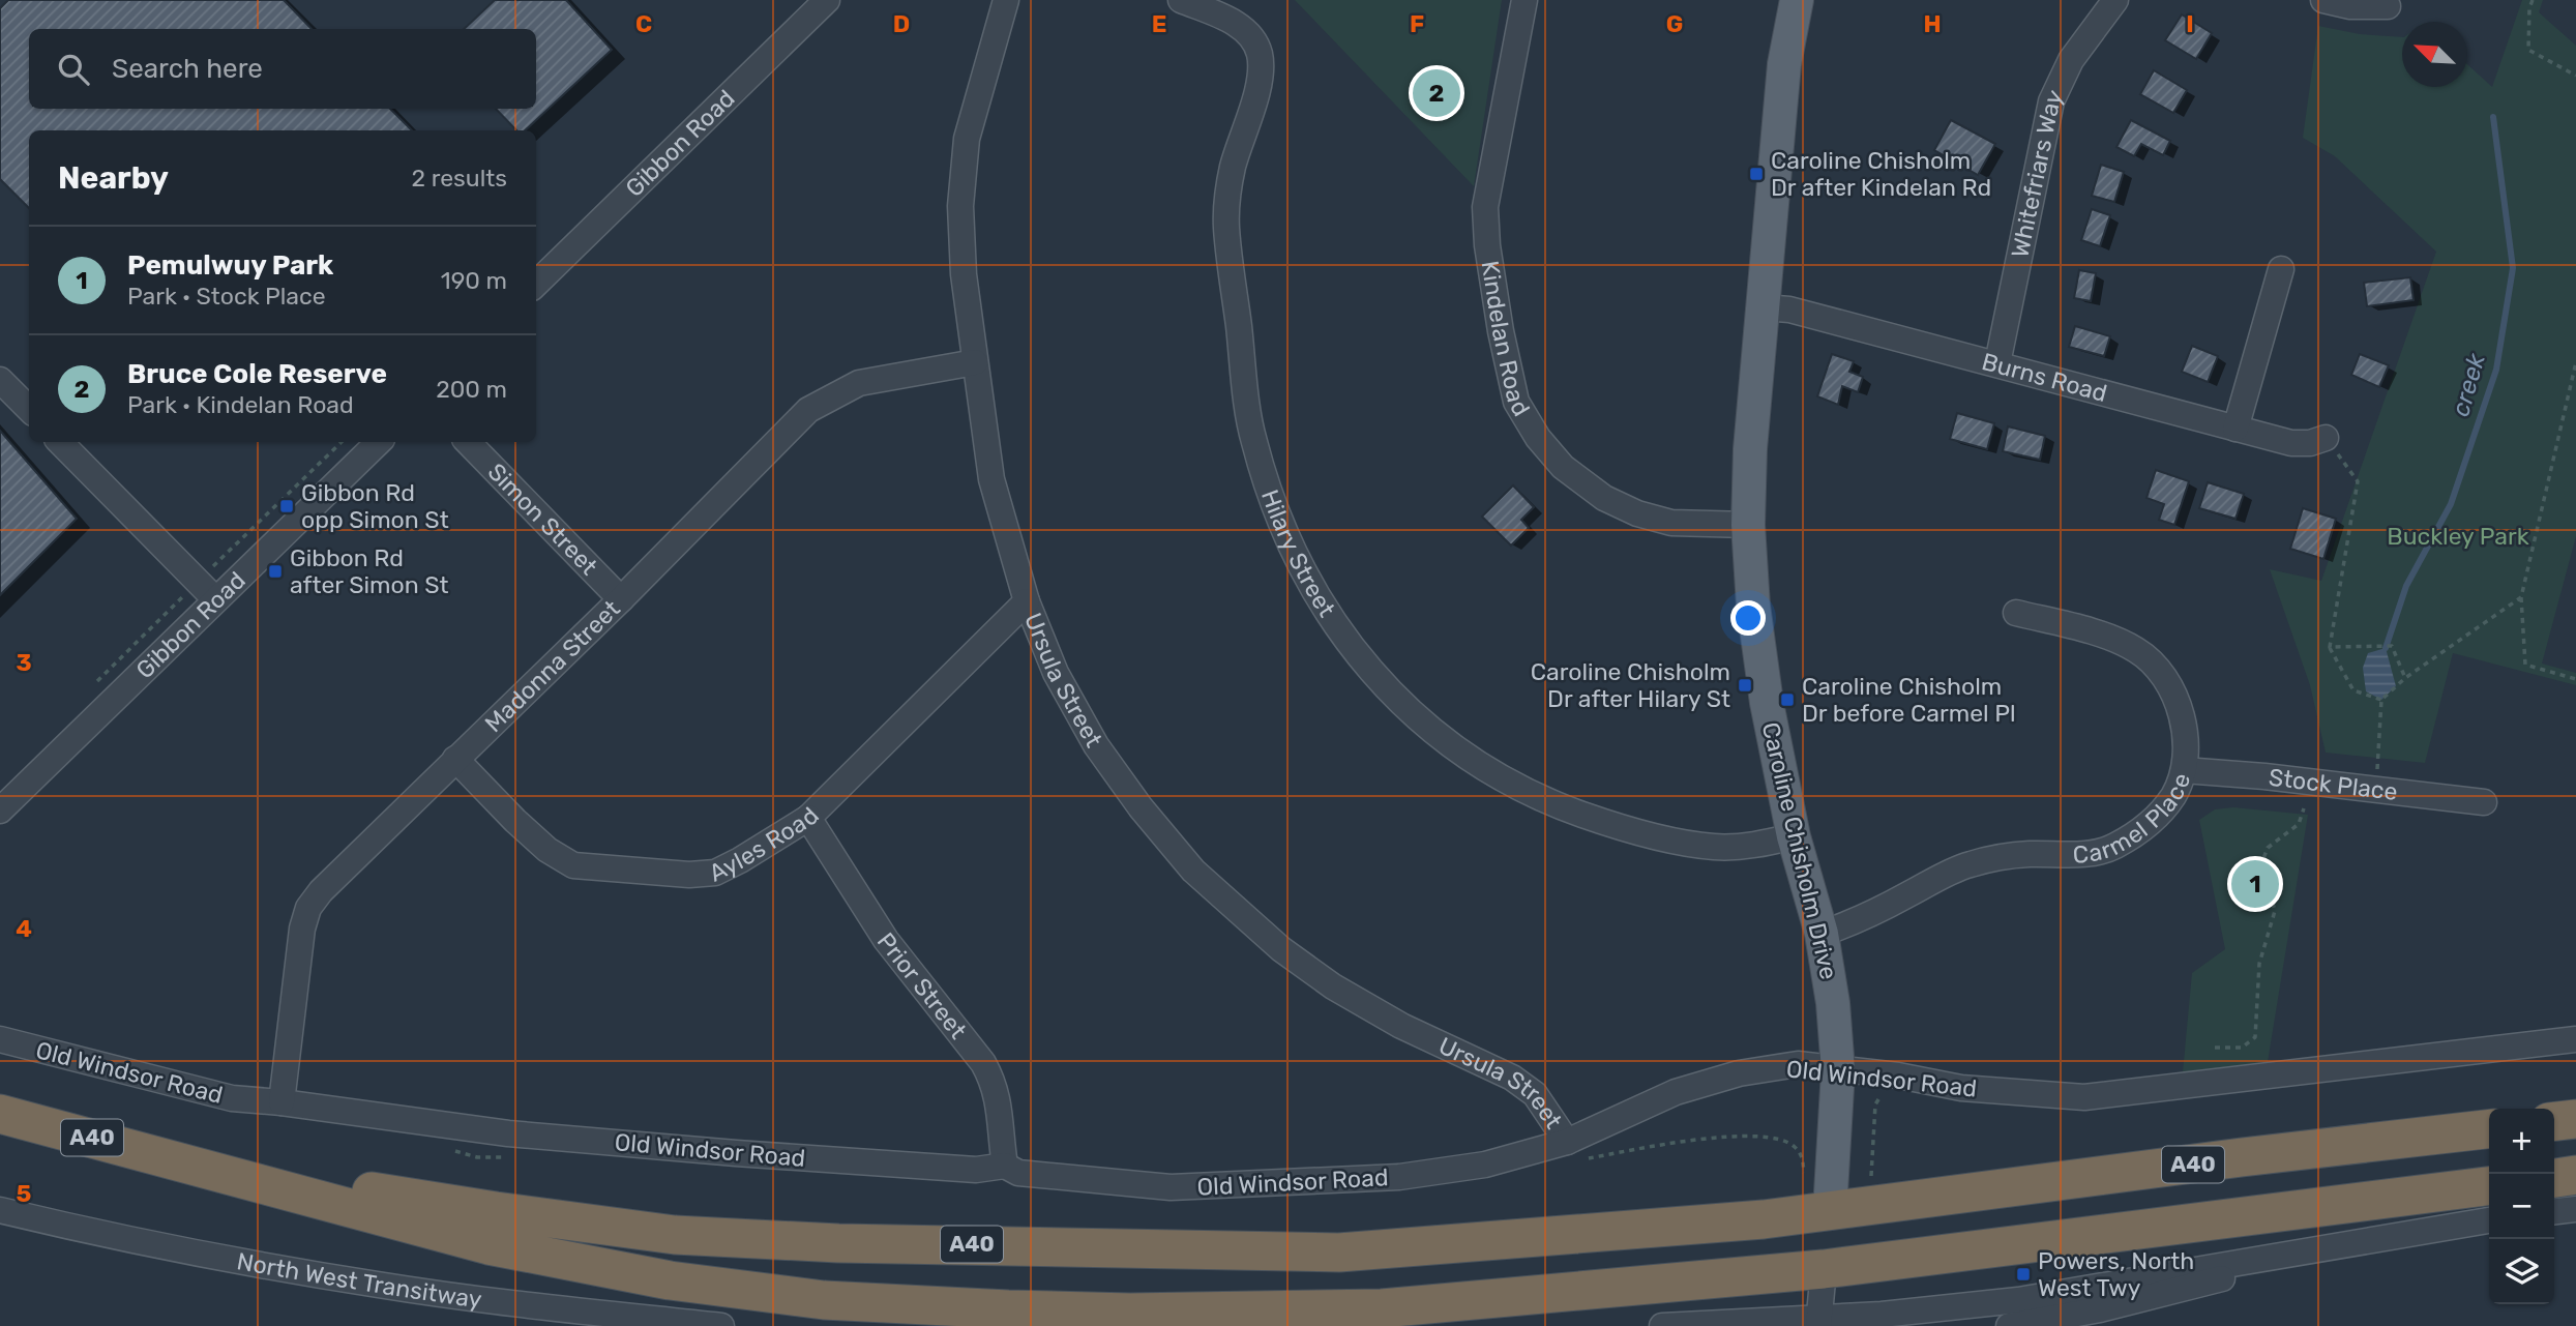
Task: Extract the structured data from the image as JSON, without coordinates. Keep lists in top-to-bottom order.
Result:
{
  "streets": {
    "highway": ["Caroline Chisholm Drive", "A40"],
    "street": [
      "Gibbon Road",
      "Whitefriars Way",
      "Kindelan Road",
      "Burns Road",
      "Simon Street",
      "Hilary Street",
      "Madonna Street",
      "Ursula Street",
      "Stock Place",
      "Carmel Place",
      "Ayles Road",
      "Prior Street",
      "Old Windsor Road",
      "North West Transitway"
    ]
  },
  "crossings": [
    ["Whitefriars Way", "Burns Road"],
    ["Kindelan Road", "Caroline Chisholm Drive"],
    ["Burns Road", "Caroline Chisholm Drive"],
    ["Simon Street", "Madonna Street"],
    ["Hilary Street", "Caroline Chisholm Drive"],
    ["Madonna Street", "Ursula Street"],
    ["Madonna Street", "Ayles Road"],
    ["Madonna Street", "Old Windsor Road"],
    ["Ursula Street", "Ayles Road"],
    ["Ursula Street", "Old Windsor Road"],
    ["Stock Place", "Carmel Place"],
    ["Carmel Place", "Caroline Chisholm Drive"],
    ["Ayles Road", "Prior Street"],
    ["Caroline Chisholm Drive", "Old Windsor Road"],
    ["Caroline Chisholm Drive", "A40"],
    ["Prior Street", "Old Windsor Road"]
  ],
  "water": ["creek"],
  "parks": ["Buckley Park"],
  "places": {
    "transit": [
      "Caroline Chisholm Dr after Kindelan Rd",
      "Gibbon Rd opp Simon St",
      "Gibbon Rd after Simon St",
      "Caroline Chisholm Dr after Hilary St",
      "Caroline Chisholm Dr before Carmel Pl",
      "Powers, North West Twy"
    ]
  },
  "north": "top left",
  "page": {
    "search": "Search here",
    "pins": ["2", "1"],
    "heading": ["Nearby", "2 results"],
    "list": [
      {
        "mark": "1",
        "name": "Pemulwuy Park",
        "note": "Park · Stock Place",
        "value": "190 m"
      },
      {
        "mark": "2",
        "name": "Bruce Cole Reserve",
        "note": "Park · Kindelan Road",
        "value": "200 m"
      }
    ],
    "map_buttons": ["+", "−"]
  },
  "grid": {
    "columns": [
      "C",
      "D",
      "E",
      "F",
      "G",
      "H",
      "I"
    ],
    "rows": ["3", "4", "5"]
  }
}
